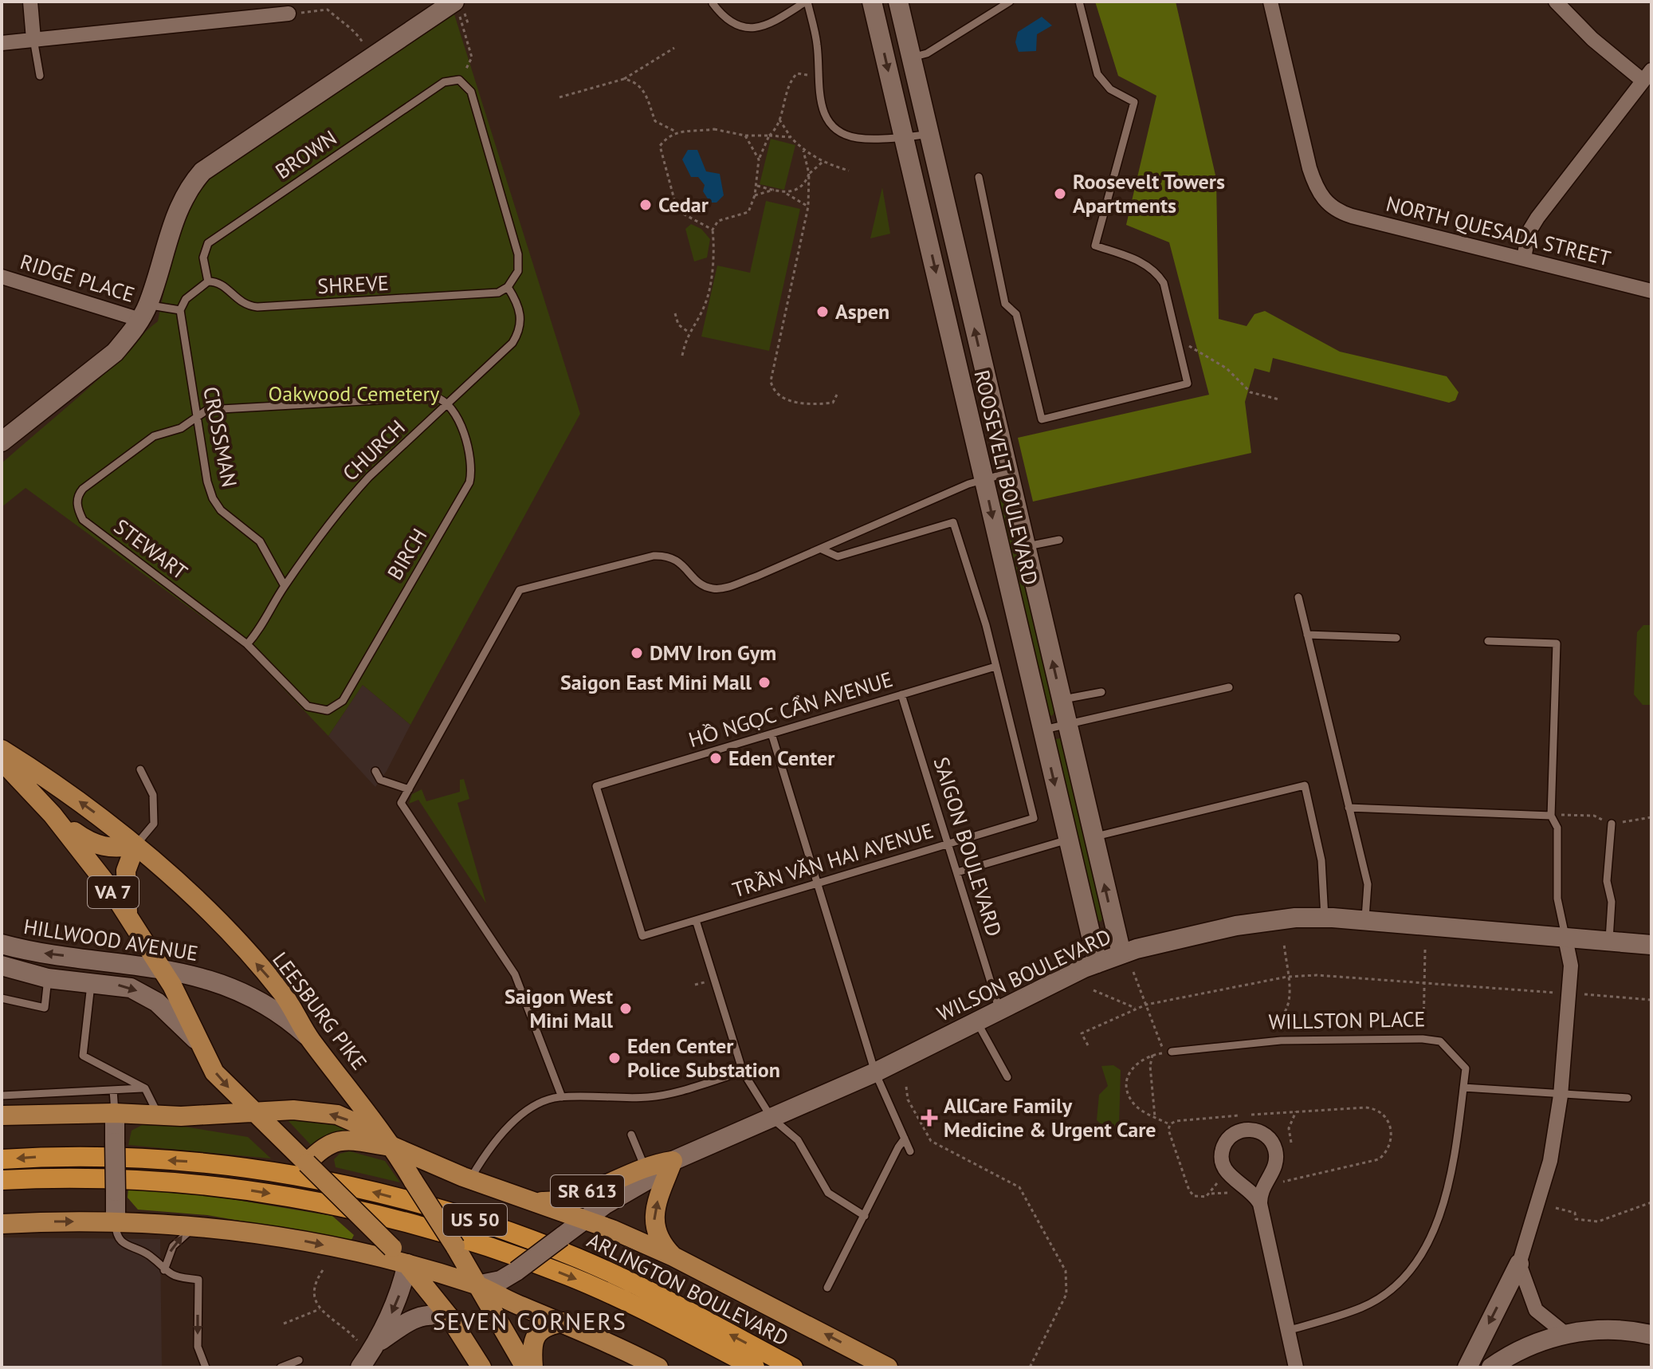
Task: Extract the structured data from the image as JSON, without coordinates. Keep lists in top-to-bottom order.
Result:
{
  "streets": {
    "highway": ["US 50", "ARLINGTON BOULEVARD"],
    "main road": [
      "ROOSEVELT BOULEVARD",
      "VA 7",
      "HILLWOOD AVENUE",
      "WILSON BOULEVARD",
      "LEESBURG PIKE",
      "SR 613"
    ],
    "street": ["NORTH QUESADA STREET", "RIDGE PLACE"],
    "lane": [
      "BROWN",
      "SHREVE",
      "CROSSMAN",
      "CHURCH",
      "STEWART",
      "BIRCH",
      "HỒ NGỌC CẨN AVENUE",
      "SAIGON BOULEVARD",
      "TRẦN VĂN HAI AVENUE",
      "WILLSTON PLACE"
    ]
  },
  "crossings": [
    ["BROWN", "SHREVE"],
    ["SHREVE", "CHURCH"],
    ["CROSSMAN", "CHURCH"],
    ["CROSSMAN", "STEWART"],
    ["CHURCH", "STEWART"],
    ["CHURCH", "BIRCH"],
    ["ROOSEVELT BOULEVARD", "WILSON BOULEVARD"],
    ["STEWART", "BIRCH"],
    ["HỒ NGỌC CẨN AVENUE", "SAIGON BOULEVARD"],
    ["HỒ NGỌC CẨN AVENUE", "TRẦN VĂN HAI AVENUE"],
    ["SAIGON BOULEVARD", "TRẦN VĂN HAI AVENUE"],
    ["SAIGON BOULEVARD", "WILSON BOULEVARD"],
    ["VA 7", "HILLWOOD AVENUE"],
    ["HILLWOOD AVENUE", "LEESBURG PIKE"],
    ["WILSON BOULEVARD", "LEESBURG PIKE"],
    ["WILSON BOULEVARD", "SR 613"]
  ],
  "districts": ["SEVEN CORNERS"],
  "parks": ["Oakwood Cemetery"],
  "places": {
    "other": [
      "Roosevelt Towers Apartments",
      "Cedar",
      "Aspen",
      "DMV Iron Gym",
      "Saigon East Mini Mall",
      "Eden Center",
      "Saigon West Mini Mall",
      "Eden Center Police Substation"
    ],
    "health": ["AllCare Family Medicine & Urgent Care"]
  }
}
